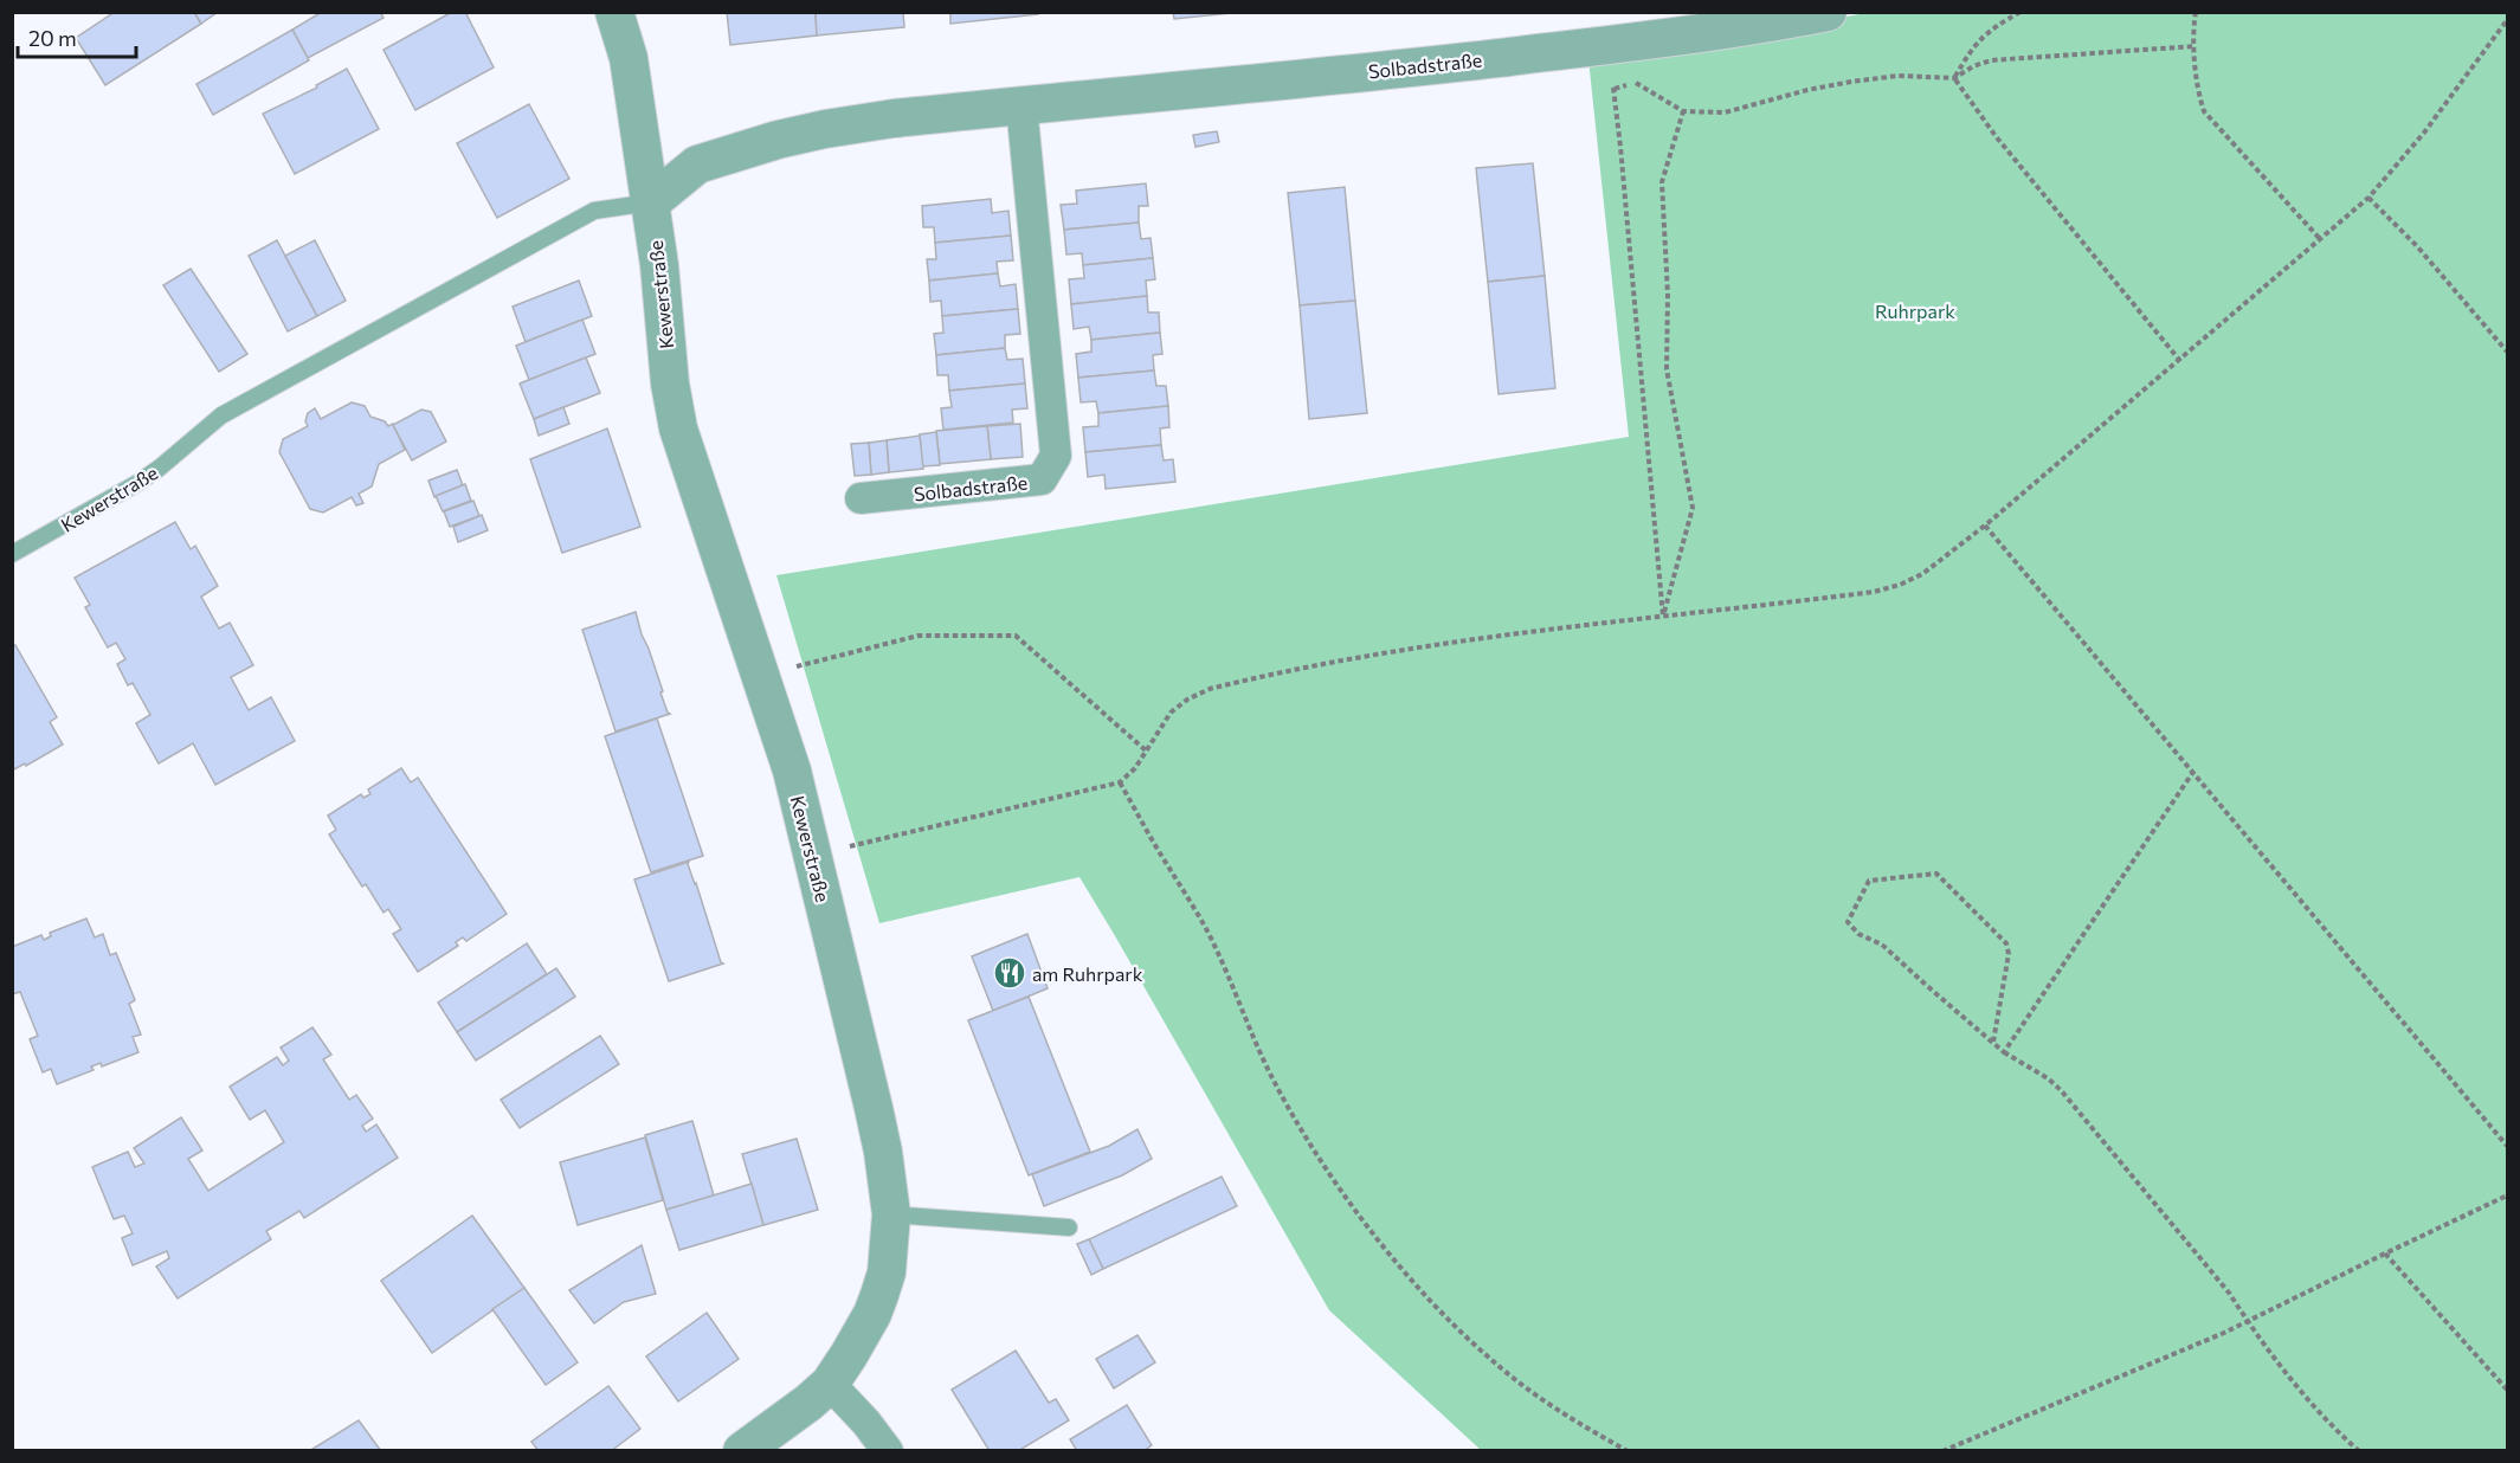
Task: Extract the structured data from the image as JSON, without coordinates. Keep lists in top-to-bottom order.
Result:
{
  "streets": {
    "street": ["Solbadstraße", "Kewerstraße"]
  },
  "crossings": [
    ["Solbadstraße", "Kewerstraße"]
  ],
  "parks": ["Ruhrpark"],
  "places": {
    "restaurant": ["am Ruhrpark"]
  },
  "scale_bar": "20 m"
}
